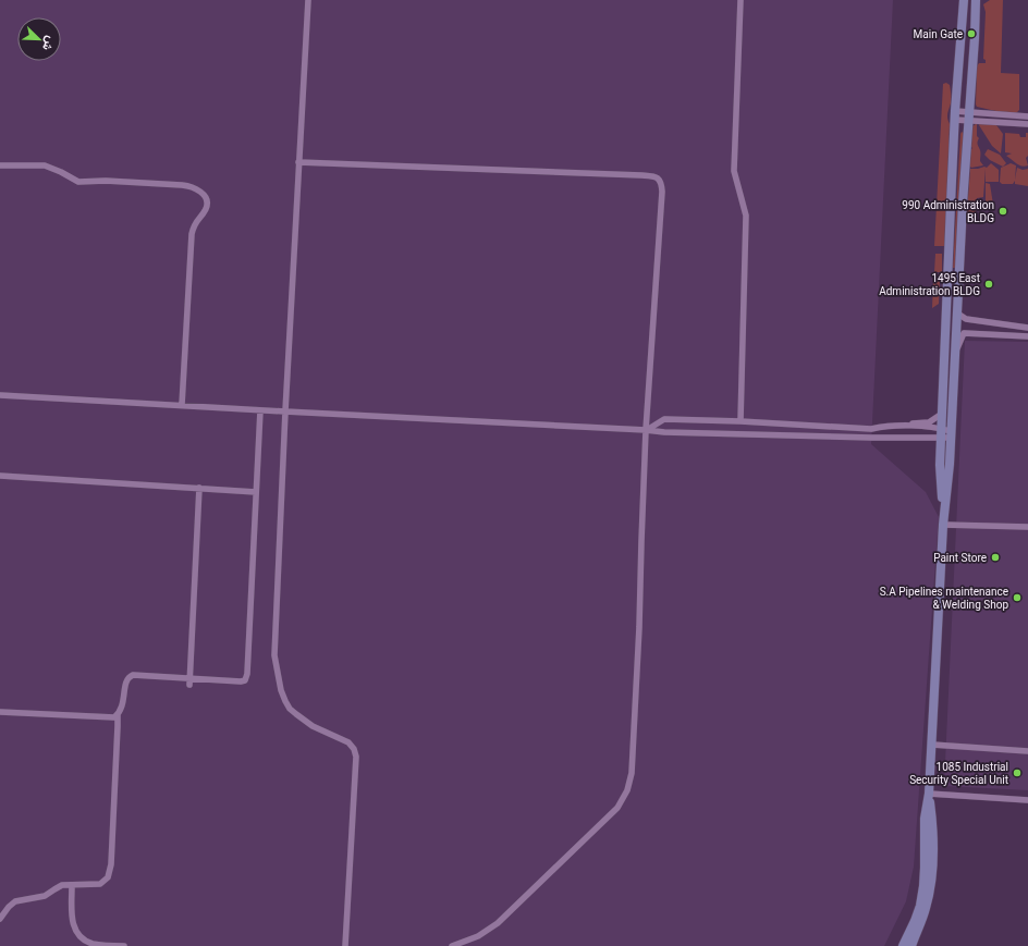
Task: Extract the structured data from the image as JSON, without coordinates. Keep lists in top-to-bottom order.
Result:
{
  "places": [
    "Main Gate",
    "990 Administration BLDG",
    "1495 East Administration BLDG",
    "Paint Store",
    "S.A Pipelines maintenance & Welding Shop",
    "1085 Industrial Security Special Unit"
  ],
  "north": "bottom right"
}
